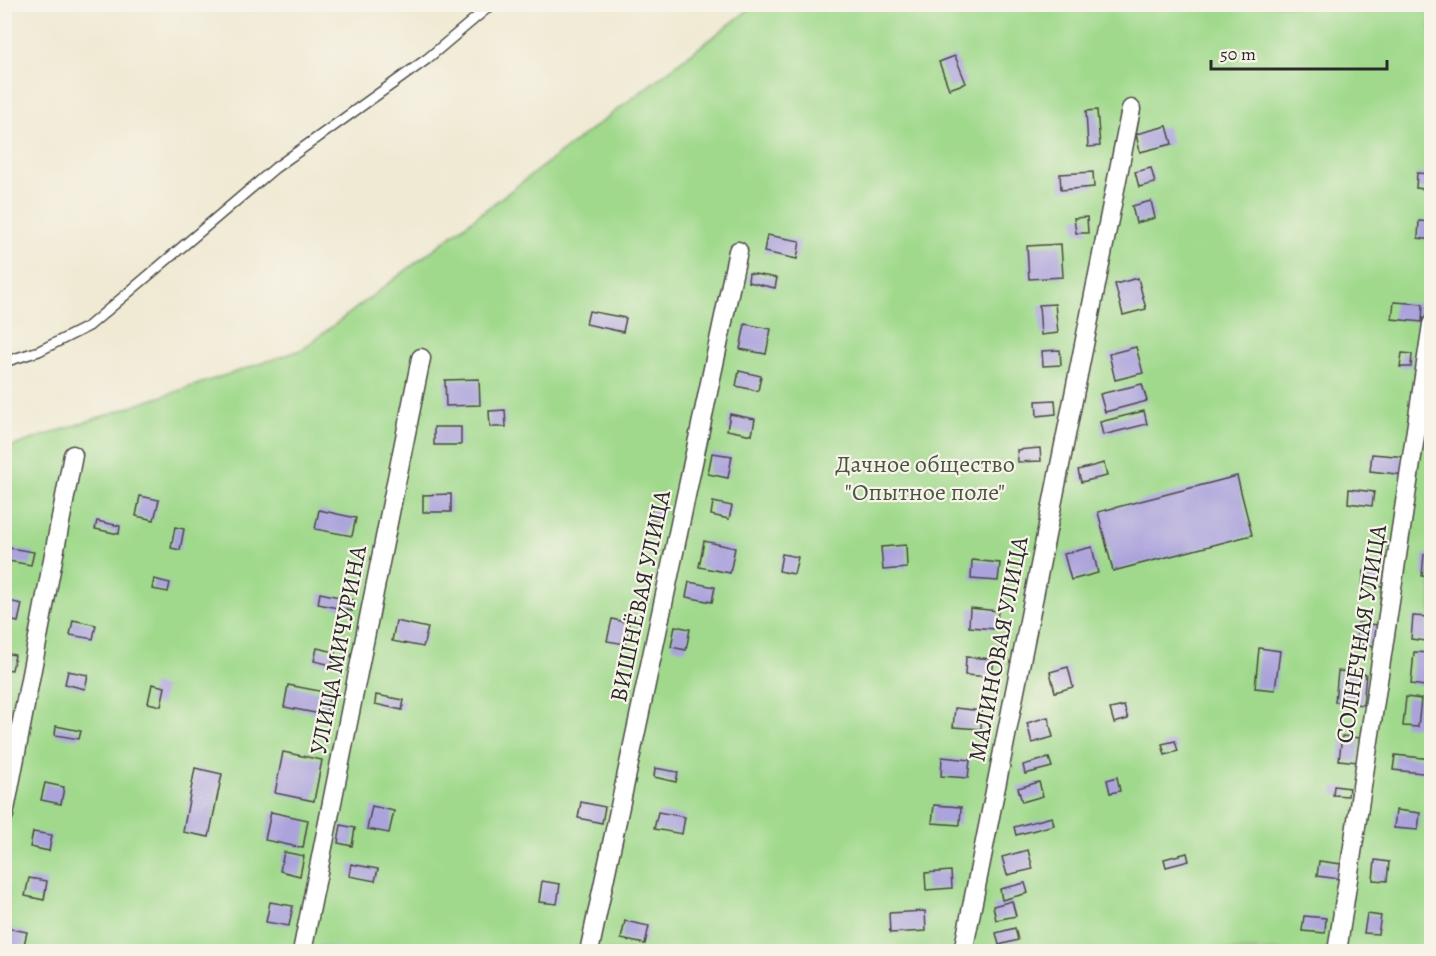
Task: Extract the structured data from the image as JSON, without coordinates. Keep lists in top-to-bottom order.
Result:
{
  "streets": {
    "street": [
      "ВИШНЁВАЯ УЛИЦА",
      "СОЛНЕЧНАЯ УЛИЦА",
      "МАЛИНОВАЯ УЛИЦА",
      "УЛИЦА МИЧУРИНА"
    ]
  },
  "parks": ["Дачное общество \"Опытное поле\""],
  "scale_bar": "50 m"
}
